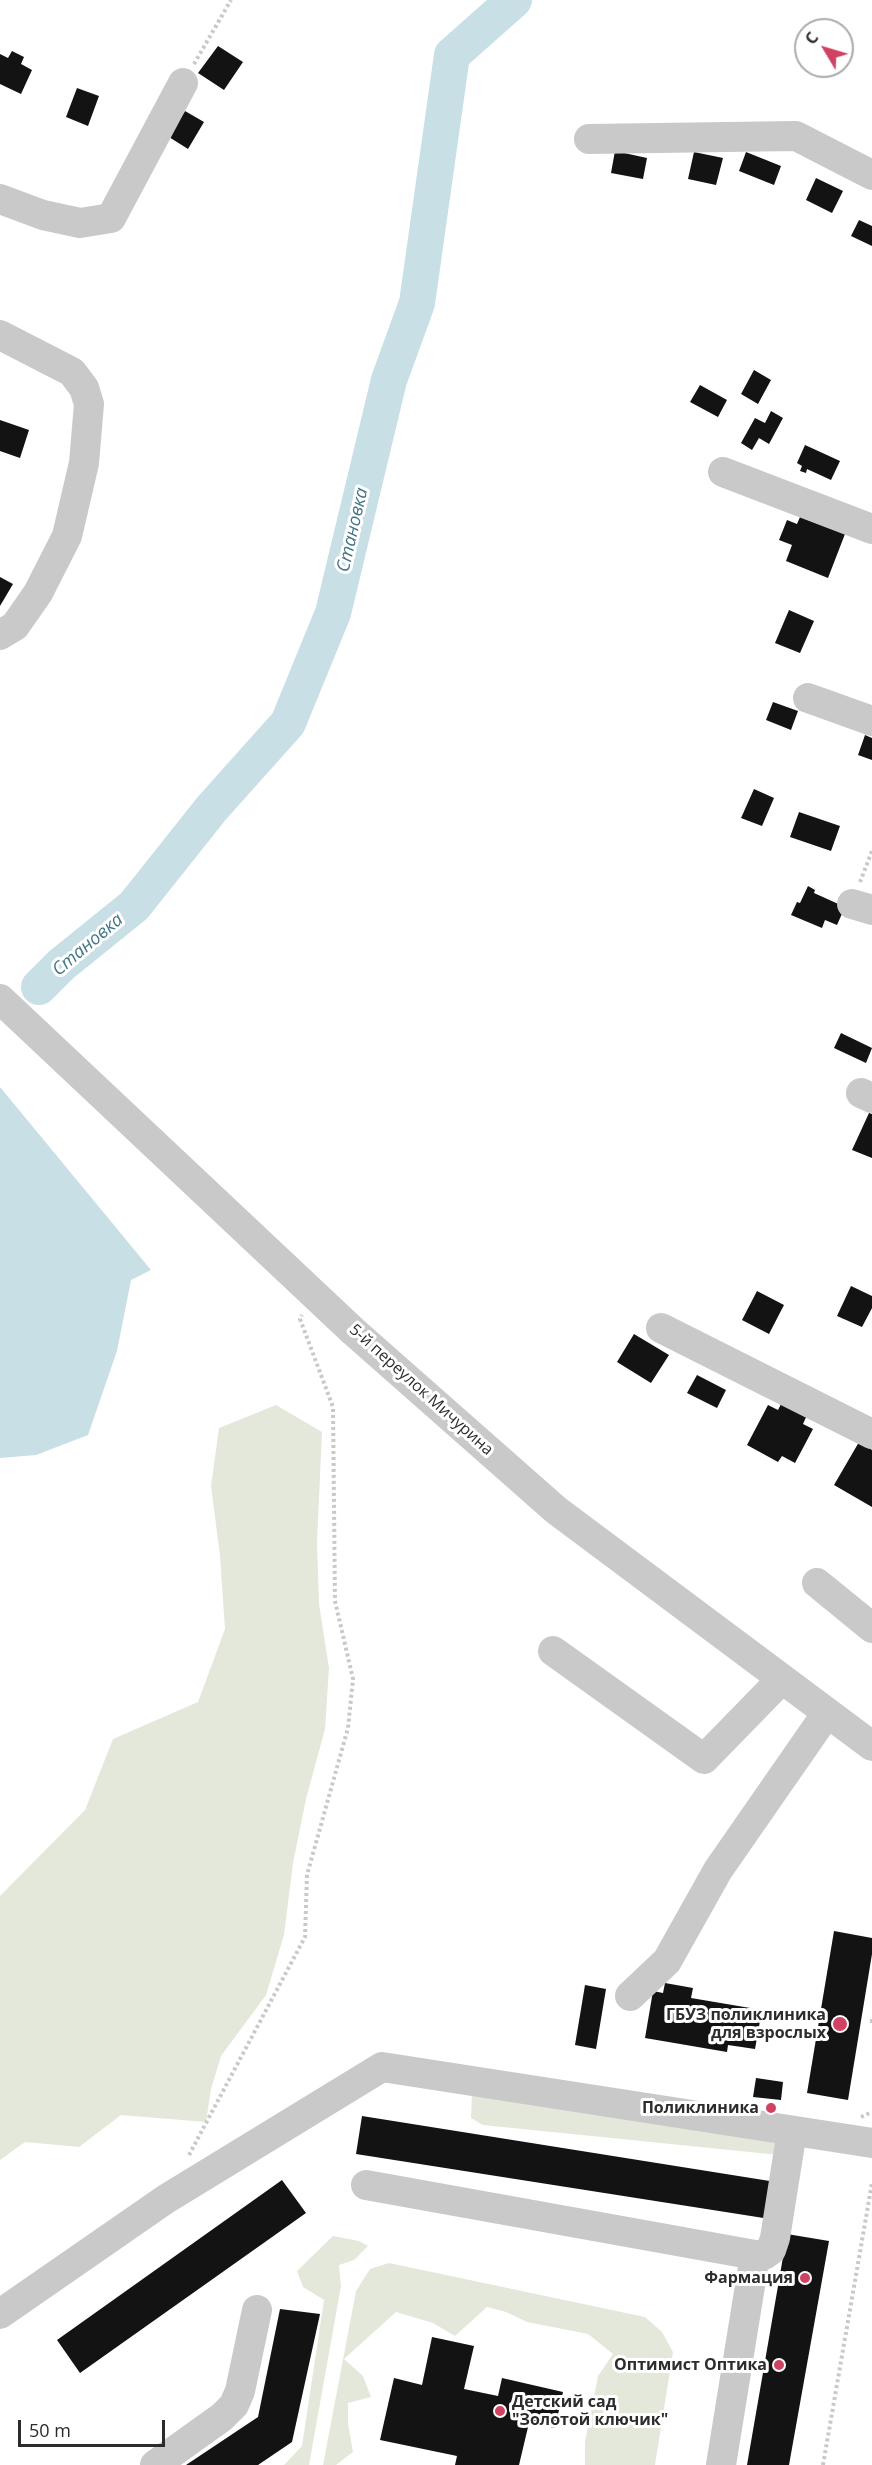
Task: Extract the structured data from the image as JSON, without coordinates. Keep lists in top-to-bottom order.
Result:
{
  "streets": {
    "street": ["5-й переулок Мичурина"]
  },
  "water": ["Становка"],
  "places": [
    "ГБУЗ поликлиника для взрослых",
    "Поликлиника",
    "Фармация",
    "Оптимист Оптика",
    "Детский сад \"Золотой ключик\""
  ],
  "scale_bar": "50 m",
  "north": "top left"
}
